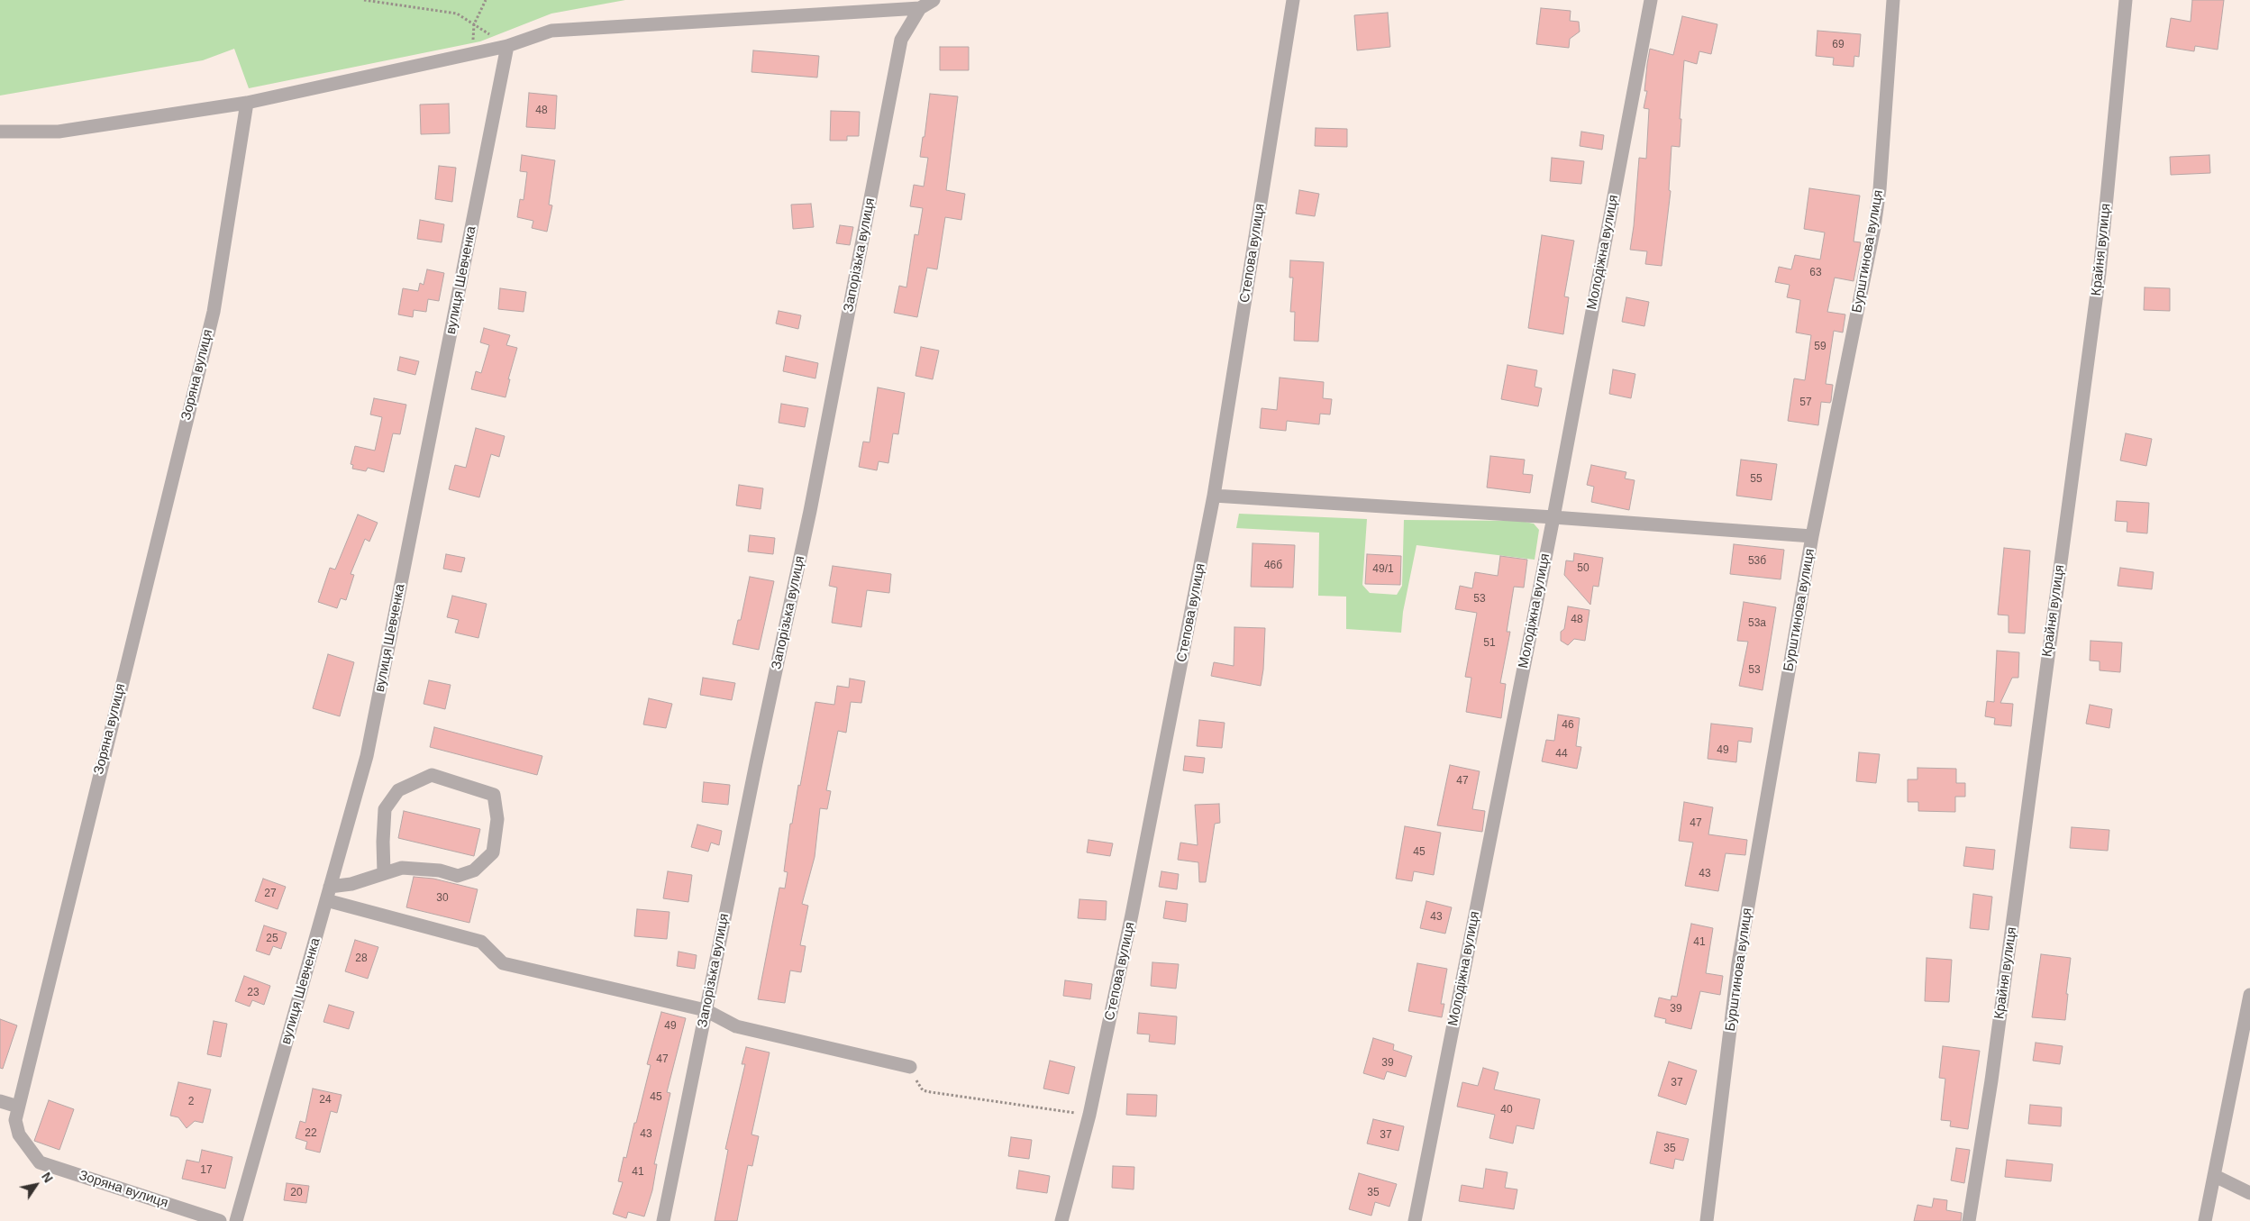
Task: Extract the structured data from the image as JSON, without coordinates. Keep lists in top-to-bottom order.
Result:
{
  "streets": {
    "street": [
      "Крайня вулиця",
      "Бурштинова вулиця",
      "Молодіжна вулиця",
      "Степова вулиця",
      "Запорізька вулиця",
      "вулиця Шевченка",
      "Зоряна вулиця"
    ]
  },
  "house_numbers": [
    "69",
    "48",
    "63",
    "59",
    "57",
    "55",
    "53б",
    "46б",
    "50",
    "49/1",
    "53",
    "48",
    "53а",
    "51",
    "53",
    "46",
    "49",
    "44",
    "47",
    "47",
    "45",
    "43",
    "27",
    "30",
    "43",
    "25",
    "41",
    "28",
    "23",
    "39",
    "49",
    "47",
    "39",
    "37",
    "45",
    "24",
    "2",
    "40",
    "22",
    "43",
    "37",
    "35",
    "17",
    "41",
    "20",
    "35"
  ],
  "north": "top right"
}
